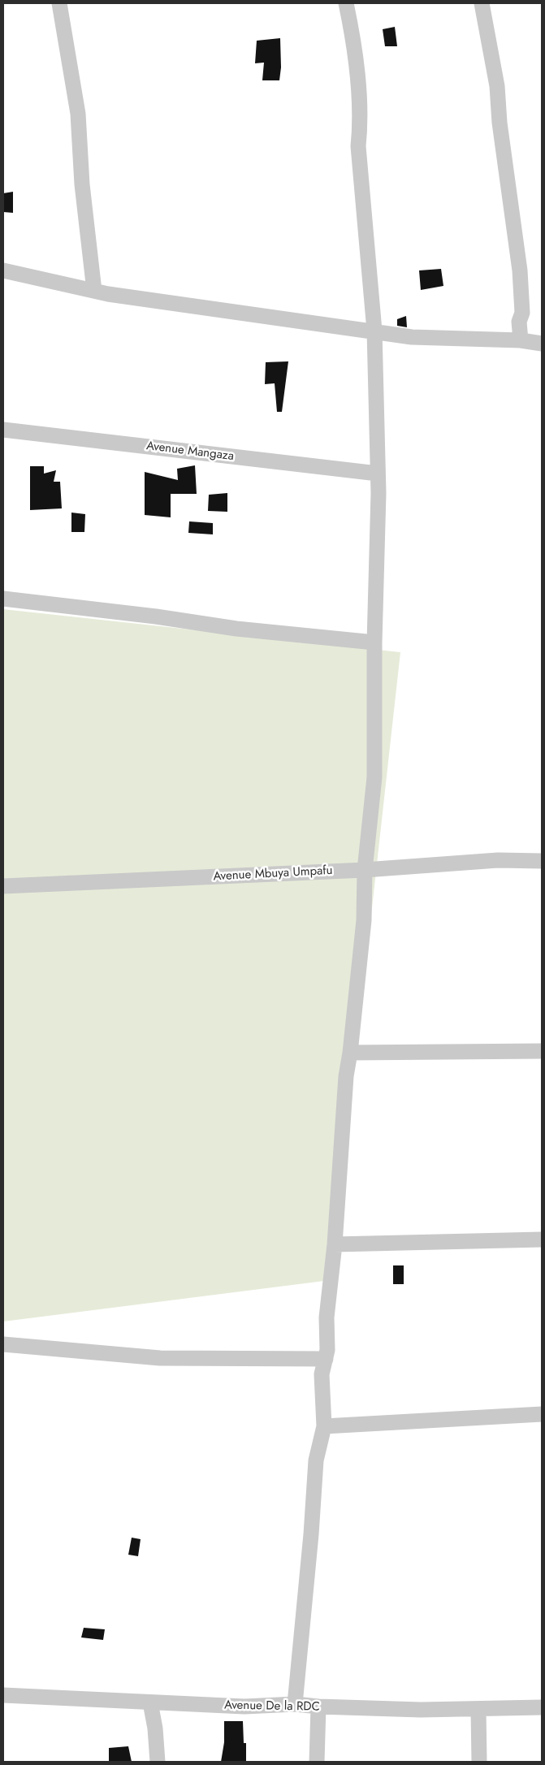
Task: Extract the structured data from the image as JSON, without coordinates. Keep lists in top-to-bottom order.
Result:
{
  "streets": {
    "street": ["Avenue Mangaza", "Avenue Mbuya Umpafu", "Avenue De la RDC"]
  }
}
